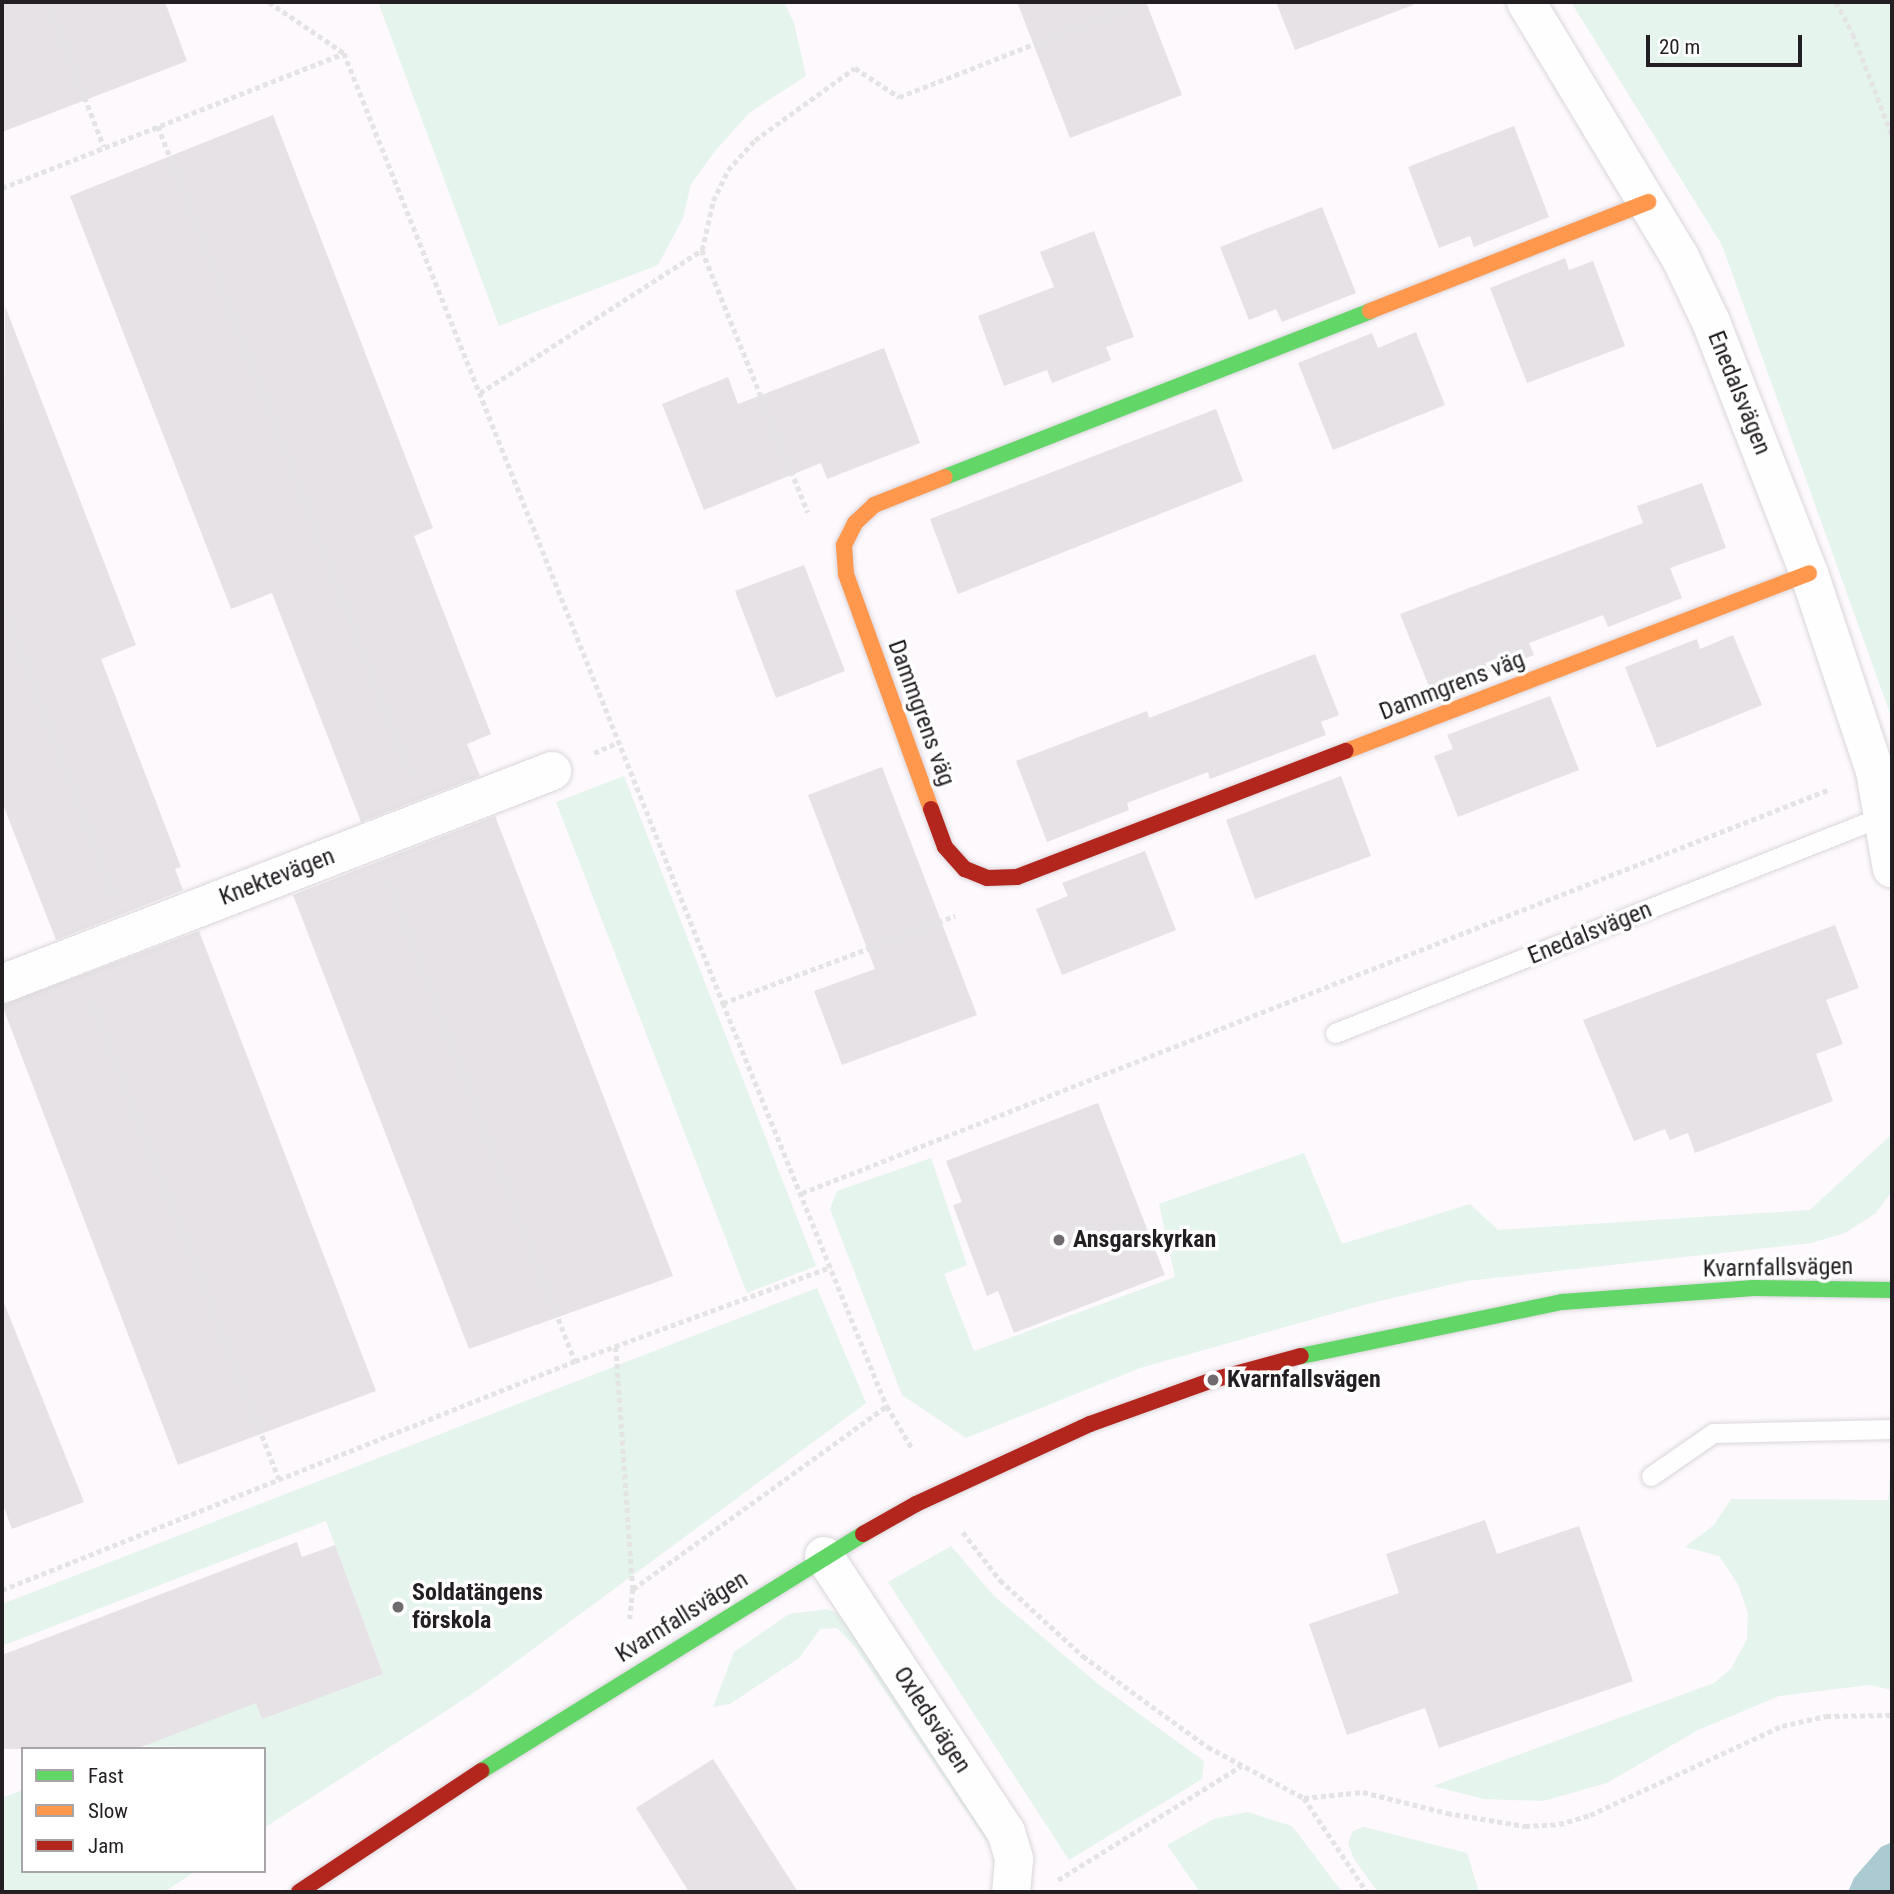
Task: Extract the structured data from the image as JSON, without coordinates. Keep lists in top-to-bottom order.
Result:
{
  "streets": {
    "street": [
      "Enedalsvägen",
      "Dammgrens väg",
      "Knektevägen",
      "Kvarnfallsvägen",
      "Oxledsvägen"
    ]
  },
  "crossings": [
    ["Enedalsvägen", "Dammgrens väg"],
    ["Kvarnfallsvägen", "Oxledsvägen"]
  ],
  "places": ["Ansgarskyrkan", "Kvarnfallsvägen", "Soldatängens förskola"],
  "legend": ["Fast", "Slow", "Jam"],
  "scale_bar": "20 m"
}
